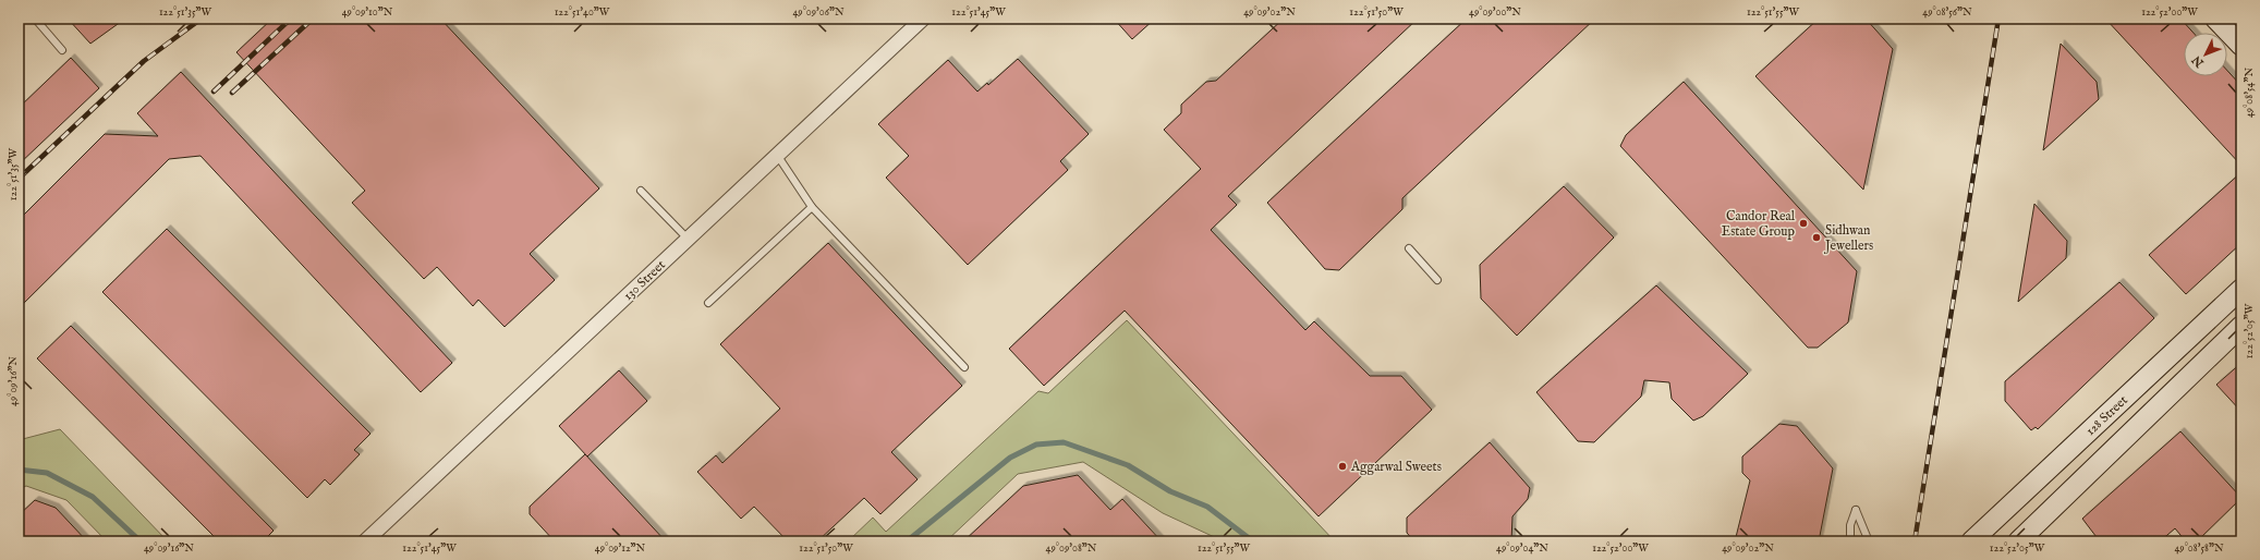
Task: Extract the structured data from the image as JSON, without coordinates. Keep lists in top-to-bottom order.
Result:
{
  "streets": {
    "main road": ["128 Street"],
    "street": ["130 Street"]
  },
  "places": ["Candor Real Estate Group", "Sidhwan Jewellers", "Aggarwal Sweets"],
  "north": "bottom left",
  "coordinates": [
    "122°51'35\"W",
    "49°09'10\"N",
    "122°51'40\"W",
    "49°09'06\"N",
    "122°51'45\"W",
    "49°09'02\"N",
    "122°51'50\"W",
    "49°09'00\"N",
    "122°51'55\"W",
    "49°08'56\"N",
    "122°52'00\"W",
    "49°08'54\"N",
    "122°52'05\"W",
    "49°09'16\"N",
    "49°09'12\"N",
    "49°09'08\"N",
    "49°09'04\"N",
    "49°08'58\"N"
  ]
}
